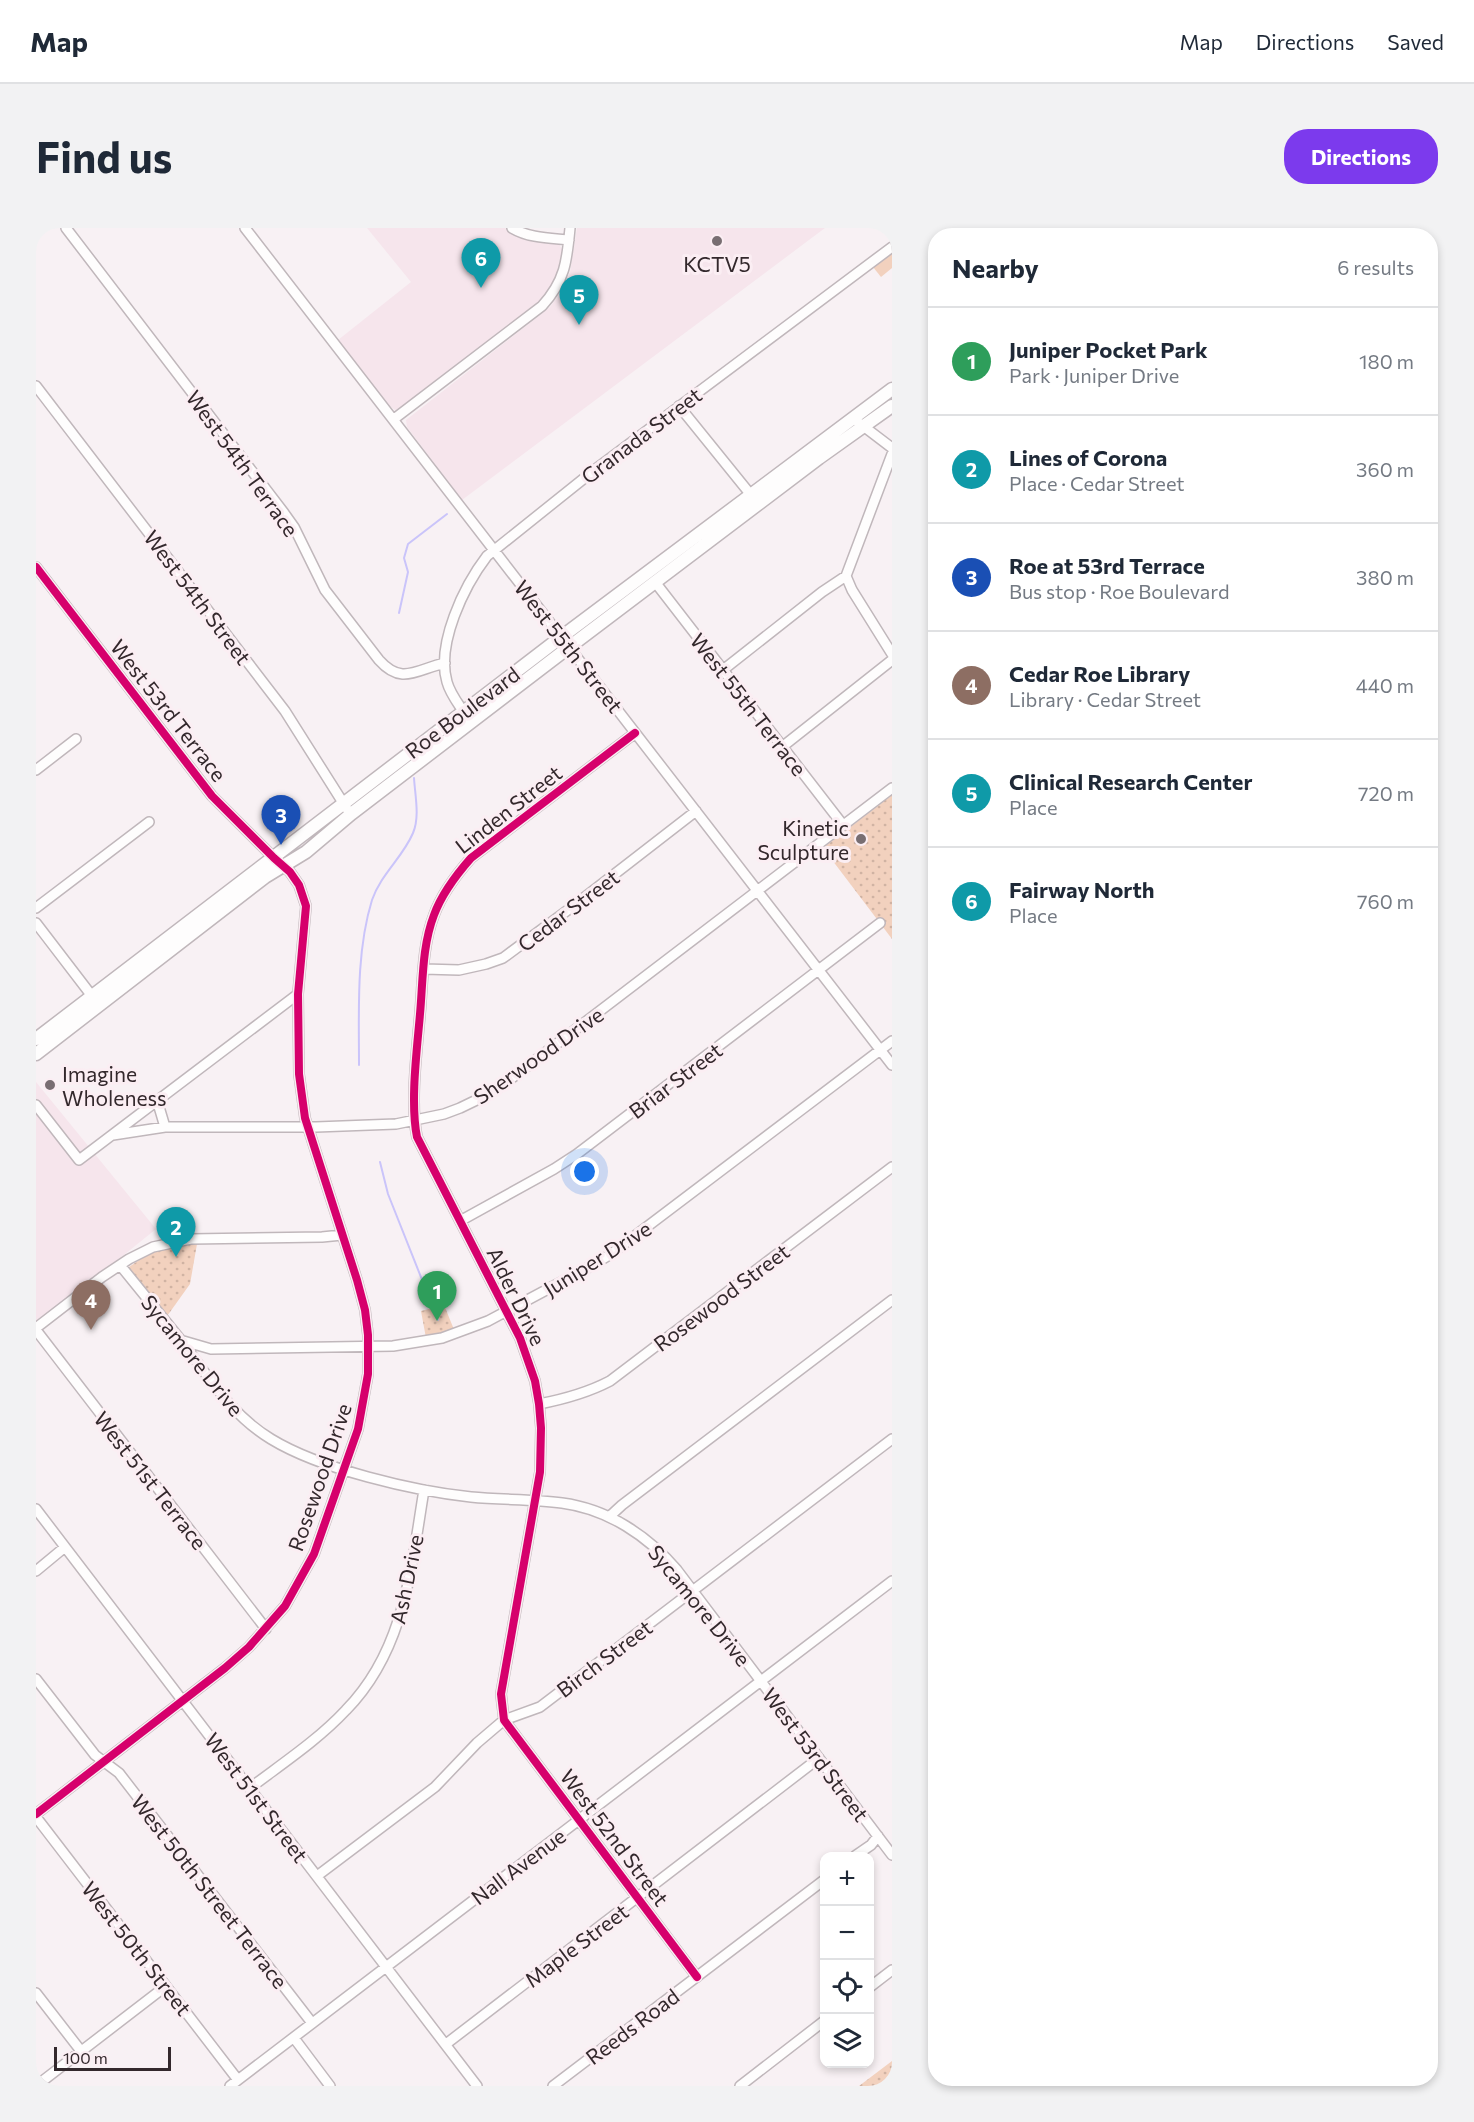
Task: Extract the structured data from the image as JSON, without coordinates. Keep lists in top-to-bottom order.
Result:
{
  "streets": {
    "main road": ["Roe Boulevard"],
    "street": [
      "Granada Street",
      "West 54th Terrace",
      "West 54th Street",
      "West 55th Street",
      "West 55th Terrace",
      "West 53rd Terrace",
      "Linden Street",
      "Cedar Street",
      "Sherwood Drive",
      "Briar Street",
      "Juniper Drive",
      "Alder Drive",
      "Rosewood Street",
      "Sycamore Drive",
      "Rosewood Drive",
      "West 51st Terrace",
      "Ash Drive",
      "Birch Street",
      "West 53rd Street",
      "West 51st Street",
      "West 52nd Street",
      "Nall Avenue",
      "West 50th Street Terrace",
      "Maple Street",
      "West 50th Street",
      "Reeds Road"
    ]
  },
  "crossings": [
    ["Granada Street", "West 54th Terrace"],
    ["Granada Street", "West 55th Street"],
    ["West 54th Street", "Roe Boulevard"],
    ["West 55th Street", "Roe Boulevard"],
    ["West 55th Street", "Linden Street"],
    ["West 55th Street", "Cedar Street"],
    ["West 55th Street", "Sherwood Drive"],
    ["West 55th Street", "Briar Street"],
    ["West 55th Street", "Juniper Drive"],
    ["West 55th Terrace", "Roe Boulevard"],
    ["West 55th Terrace", "Sherwood Drive"],
    ["West 53rd Terrace", "Roe Boulevard"],
    ["West 53rd Terrace", "Rosewood Drive"],
    ["Roe Boulevard", "Rosewood Drive"],
    ["Linden Street", "Cedar Street"],
    ["Linden Street", "Alder Drive"],
    ["Cedar Street", "Alder Drive"],
    ["Sherwood Drive", "Alder Drive"],
    ["Sherwood Drive", "Rosewood Drive"],
    ["Briar Street", "Alder Drive"],
    ["Juniper Drive", "Alder Drive"],
    ["Juniper Drive", "Sycamore Drive"],
    ["Juniper Drive", "Rosewood Drive"],
    ["Alder Drive", "Rosewood Street"],
    ["Alder Drive", "Sycamore Drive"],
    ["Alder Drive", "Birch Street"],
    ["Alder Drive", "West 52nd Street"],
    ["Sycamore Drive", "Rosewood Drive"],
    ["Sycamore Drive", "Ash Drive"],
    ["Sycamore Drive", "Birch Street"],
    ["Sycamore Drive", "West 53rd Street"],
    ["Sycamore Drive", "Nall Avenue"],
    ["Rosewood Drive", "West 51st Terrace"],
    ["Rosewood Drive", "West 51st Street"],
    ["Rosewood Drive", "West 50th Street Terrace"],
    ["Rosewood Drive", "West 50th Street"],
    ["Ash Drive", "West 51st Street"],
    ["Birch Street", "West 51st Street"],
    ["Birch Street", "West 52nd Street"],
    ["West 53rd Street", "Nall Avenue"],
    ["West 53rd Street", "Maple Street"],
    ["West 51st Street", "Nall Avenue"],
    ["West 51st Street", "Maple Street"],
    ["West 52nd Street", "Nall Avenue"],
    ["West 52nd Street", "Maple Street"],
    ["West 52nd Street", "Reeds Road"],
    ["Nall Avenue", "West 50th Street Terrace"],
    ["Nall Avenue", "West 50th Street"]
  ],
  "places": ["KCTV5", "Kinetic Sculpture", "Imagine Wholeness"],
  "scale_bar": "100 m",
  "page": {
    "header": "Map",
    "nav": ["Map", "Directions", "Saved"],
    "buttons": "Directions",
    "title": "Find us",
    "heading": ["Nearby", "6 results"],
    "pins": [
      "6",
      "5",
      "3",
      "2",
      "1",
      "4"
    ],
    "list": [
      {
        "mark": "1",
        "name": "Juniper Pocket Park",
        "note": "Park · Juniper Drive",
        "value": "180 m"
      },
      {
        "mark": "2",
        "name": "Lines of Corona",
        "note": "Place · Cedar Street",
        "value": "360 m"
      },
      {
        "mark": "3",
        "name": "Roe at 53rd Terrace",
        "note": "Bus stop · Roe Boulevard",
        "value": "380 m"
      },
      {
        "mark": "4",
        "name": "Cedar Roe Library",
        "note": "Library · Cedar Street",
        "value": "440 m"
      },
      {
        "mark": "5",
        "name": "Clinical Research Center",
        "note": "Place",
        "value": "720 m"
      },
      {
        "mark": "6",
        "name": "Fairway North",
        "note": "Place",
        "value": "760 m"
      }
    ],
    "map_buttons": ["+", "−"],
    "scale": "100 m"
  }
}
